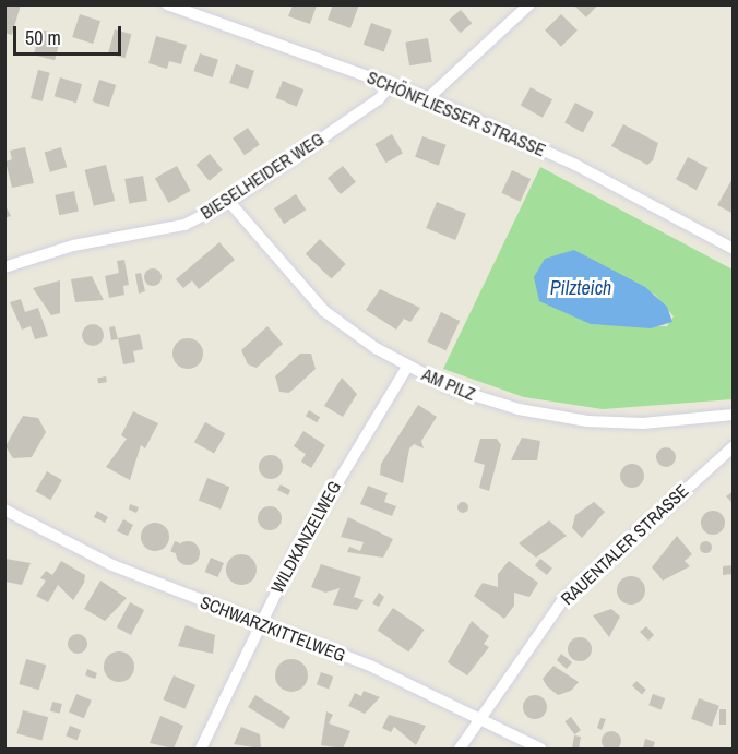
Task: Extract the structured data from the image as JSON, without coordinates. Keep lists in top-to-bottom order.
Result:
{
  "streets": {
    "street": [
      "SCHÖNFLIESSER STRASSE",
      "BIESELHEIDER WEG",
      "AM PILZ",
      "WILDKANZELWEG",
      "RAUENTALER STRASSE",
      "SCHWARZKITTELWEG"
    ]
  },
  "crossings": [
    ["SCHÖNFLIESSER STRASSE", "BIESELHEIDER WEG"],
    ["BIESELHEIDER WEG", "AM PILZ"],
    ["AM PILZ", "WILDKANZELWEG"],
    ["WILDKANZELWEG", "SCHWARZKITTELWEG"],
    ["RAUENTALER STRASSE", "SCHWARZKITTELWEG"]
  ],
  "water": ["Pilzteich"],
  "scale_bar": "50 m"
}
